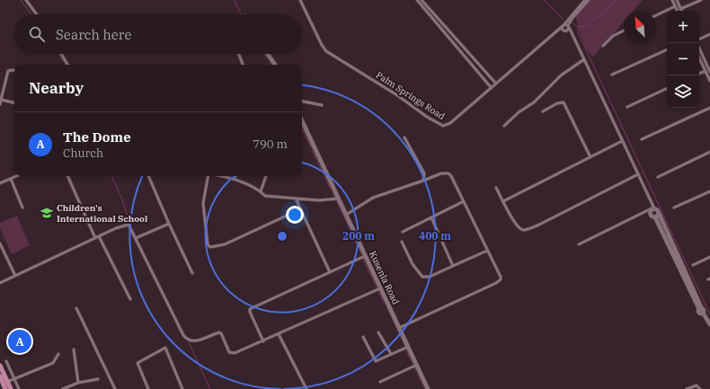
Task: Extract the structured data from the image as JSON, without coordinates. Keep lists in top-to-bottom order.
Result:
{
  "streets": {
    "main road": ["Kusenla Road"],
    "street": ["Palm Springs Road"]
  },
  "places": {
    "school or university": ["Children's International School"]
  },
  "north": "top left",
  "page": {
    "map_buttons": ["+", "−"],
    "search": "Search here",
    "heading": "Nearby",
    "list": [
      {
        "mark": "A",
        "name": "The Dome",
        "note": "Church",
        "value": "790 m"
      }
    ],
    "pins": "A"
  },
  "rings": ["200 m", "400 m"]
}
